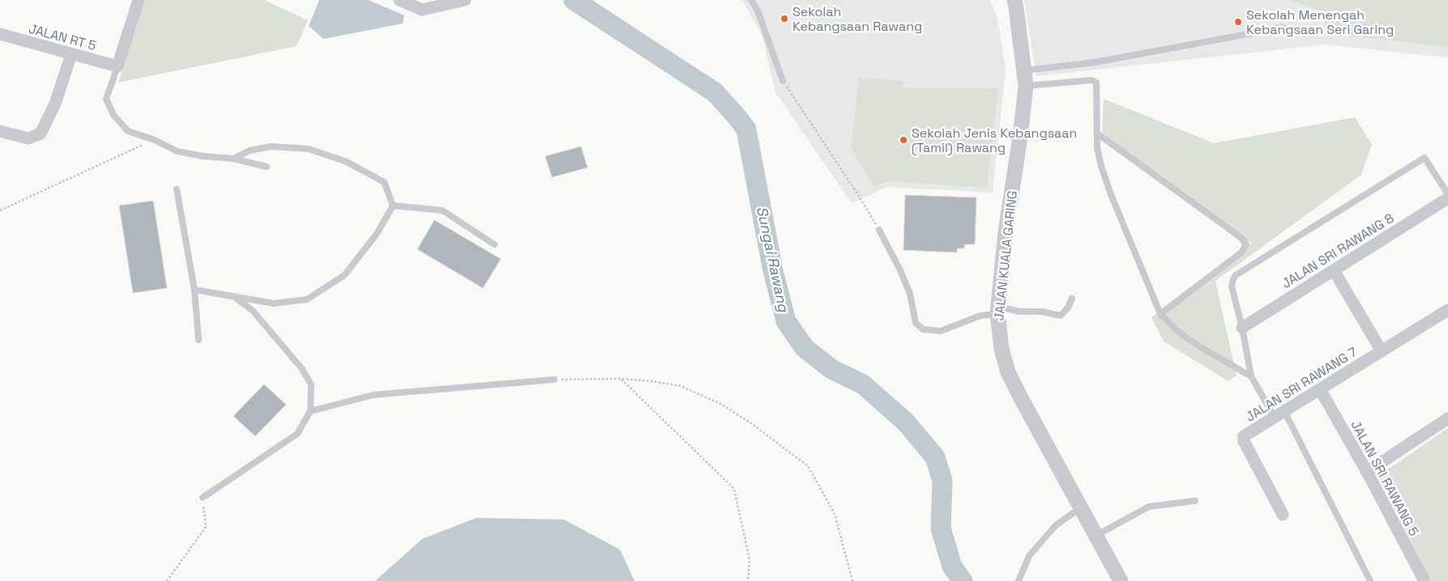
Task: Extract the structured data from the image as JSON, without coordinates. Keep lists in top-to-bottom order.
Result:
{
  "streets": {
    "street": [
      "JALAN RT 5",
      "JALAN SRI RAWANG 8",
      "JALAN KUALA GARING",
      "JALAN SRI RAWANG 7",
      "JALAN SRI RAWANG 5"
    ]
  },
  "crossings": [
    ["JALAN SRI RAWANG 7", "JALAN SRI RAWANG 5"]
  ],
  "water": ["Sungai Rawang"],
  "places": ["Sekolah Kebangsaan Rawang", "Sekolah Menengah Kebangsaan Seri Garing", "Sekolah Jenis Kebangsaan (Tamil) Rawang"]
}
